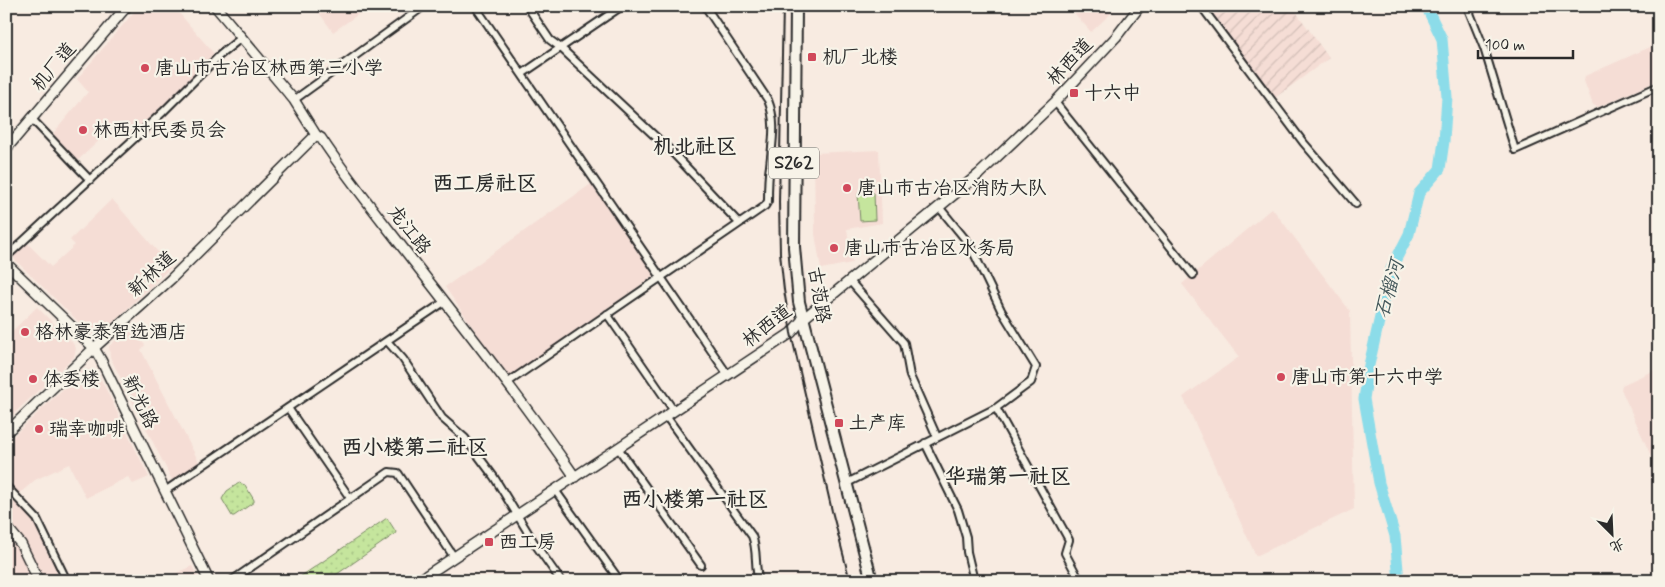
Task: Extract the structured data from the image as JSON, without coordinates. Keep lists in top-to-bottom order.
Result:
{
  "streets": {
    "main road": ["S262", "古范路"],
    "street": [
      "林西道",
      "机厂道",
      "龙江路",
      "新林道",
      "新光路"
    ]
  },
  "crossings": [
    ["林西道", "龙江路"],
    ["林西道", "古范路"],
    ["龙江路", "新林道"],
    ["新林道", "新光路"]
  ],
  "districts": [
    "机北社区",
    "西工房社区",
    "西小楼第二社区",
    "华瑞第一社区",
    "西小楼第一社区"
  ],
  "water": ["石榴河"],
  "places": {
    "transit": [
      "机厂北楼",
      "十六中",
      "土产库",
      "西工房"
    ],
    "other": [
      "唐山市古冶区林西第三小学",
      "林西村民委员会",
      "唐山市古冶区消防大队",
      "唐山市古冶区水务局",
      "格林豪泰智选酒店",
      "唐山市第十六中学",
      "体委楼",
      "瑞幸咖啡"
    ]
  },
  "scale_bar": "100 m",
  "north": "bottom right"
}
